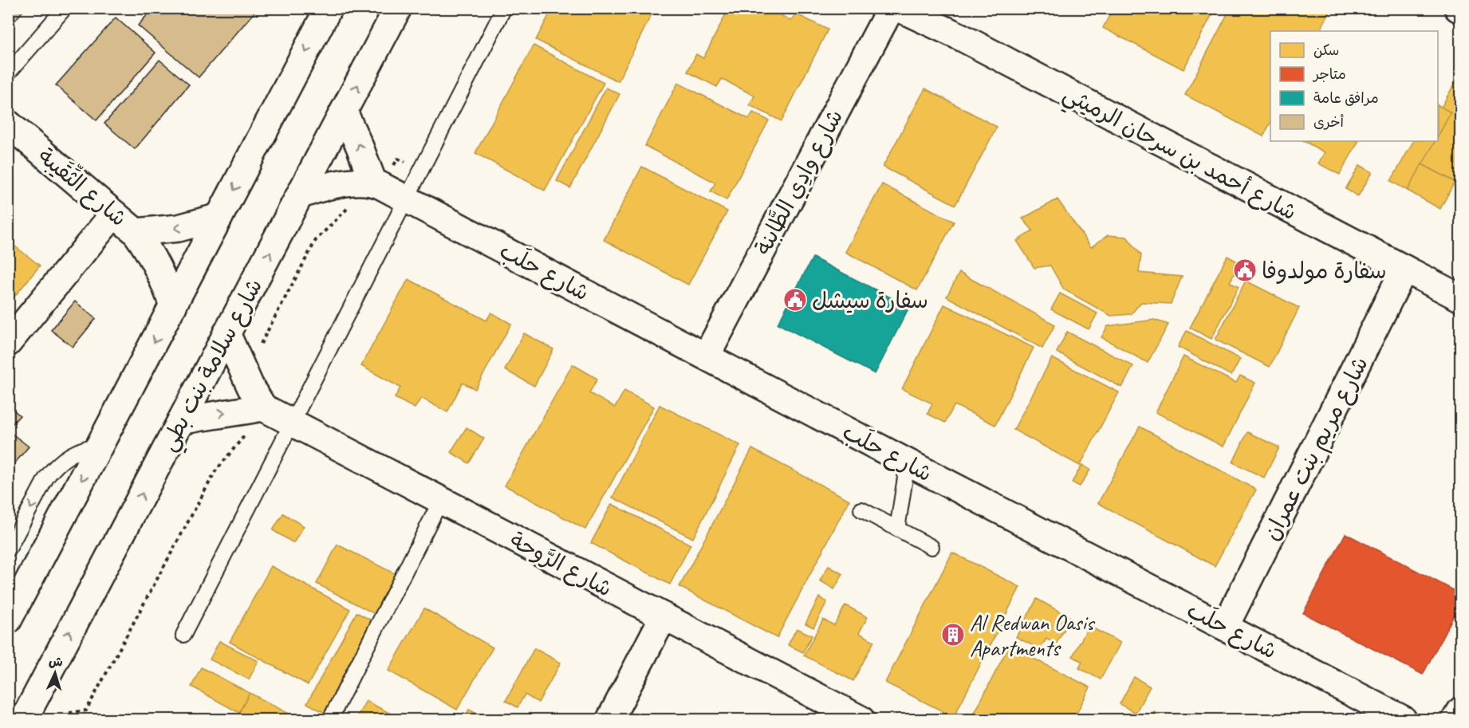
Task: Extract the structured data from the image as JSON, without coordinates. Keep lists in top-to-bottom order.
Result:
{
  "streets": {
    "street": [
      "شارع أحمد بن سرحان الرميثي",
      "شارع وادِي الطَّابنة",
      "شارع الثِّقَيبة",
      "شارع حلَب",
      "شارع سلامة بنت بطي",
      "شارع مريم بنت عمران",
      "شارع الرَّوحة"
    ]
  },
  "crossings": [
    ["شارع أحمد بن سرحان الرميثي", "شارع مريم بنت عمران"],
    ["شارع وادِي الطَّابنة", "شارع حلَب"],
    ["شارع حلَب", "شارع سلامة بنت بطي"],
    ["شارع حلَب", "شارع مريم بنت عمران"]
  ],
  "places": {
    "public building": ["سفارة مولدوفا", "سفارة سيشل"],
    "building": ["Al Redwan Oasis Apartments"]
  },
  "legend": [
    "سكن",
    "متاجر",
    "مرافق عامة",
    "أخرى"
  ],
  "north": "top"
}
